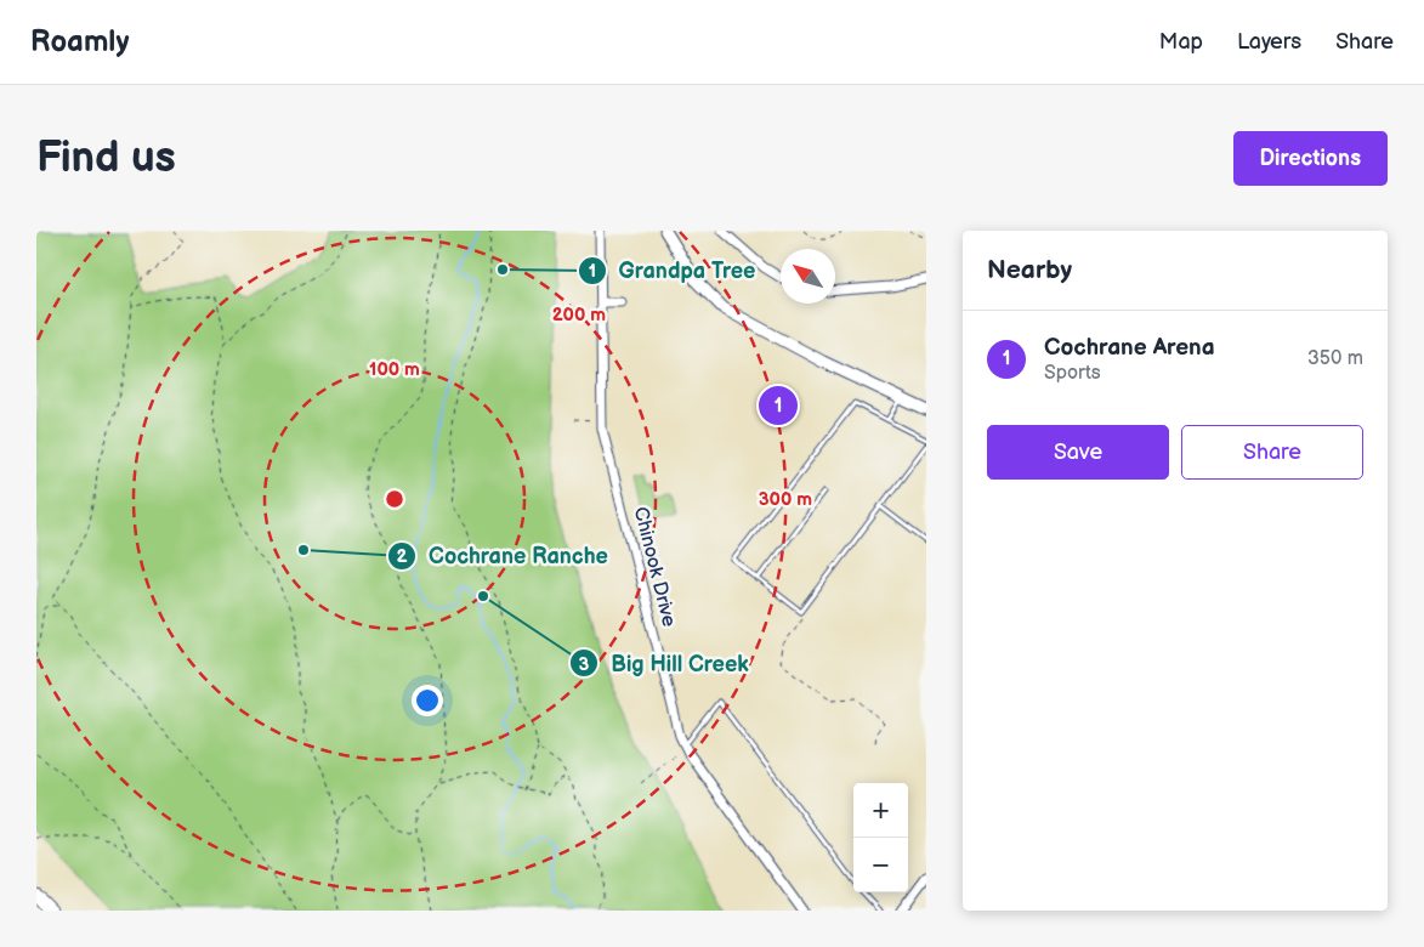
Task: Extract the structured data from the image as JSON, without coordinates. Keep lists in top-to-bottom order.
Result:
{
  "streets": {
    "street": ["Chinook Drive"]
  },
  "places": ["Grandpa Tree", "Cochrane Ranche", "Big Hill Creek"],
  "north": "top left",
  "page": {
    "header": "Roamly",
    "nav": ["Map", "Layers", "Share"],
    "buttons": [
      "Directions",
      ["Save", "Share"]
    ],
    "title": "Find us",
    "heading": "Nearby",
    "list": [
      {
        "mark": "1",
        "name": "Cochrane Arena",
        "note": "Sports",
        "value": "350 m"
      }
    ],
    "pins": "1",
    "map_buttons": ["+", "−"]
  },
  "rings": ["200 m", "100 m", "300 m"]
}
